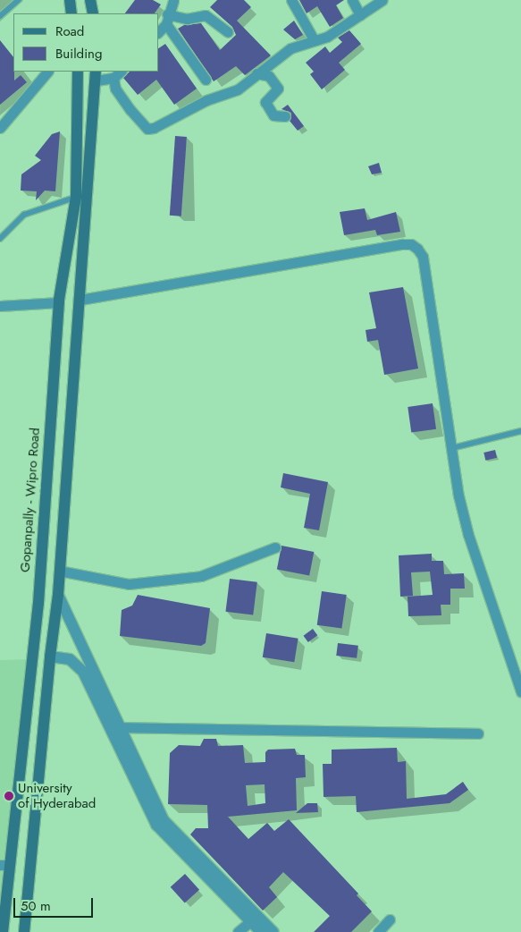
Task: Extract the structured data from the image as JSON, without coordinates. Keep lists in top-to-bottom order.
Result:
{
  "streets": {
    "main road": ["Gopanpally - Wipro Road"]
  },
  "places": ["University of Hyderabad"],
  "legend": ["Road", "Building"],
  "scale_bar": "50 m"
}
